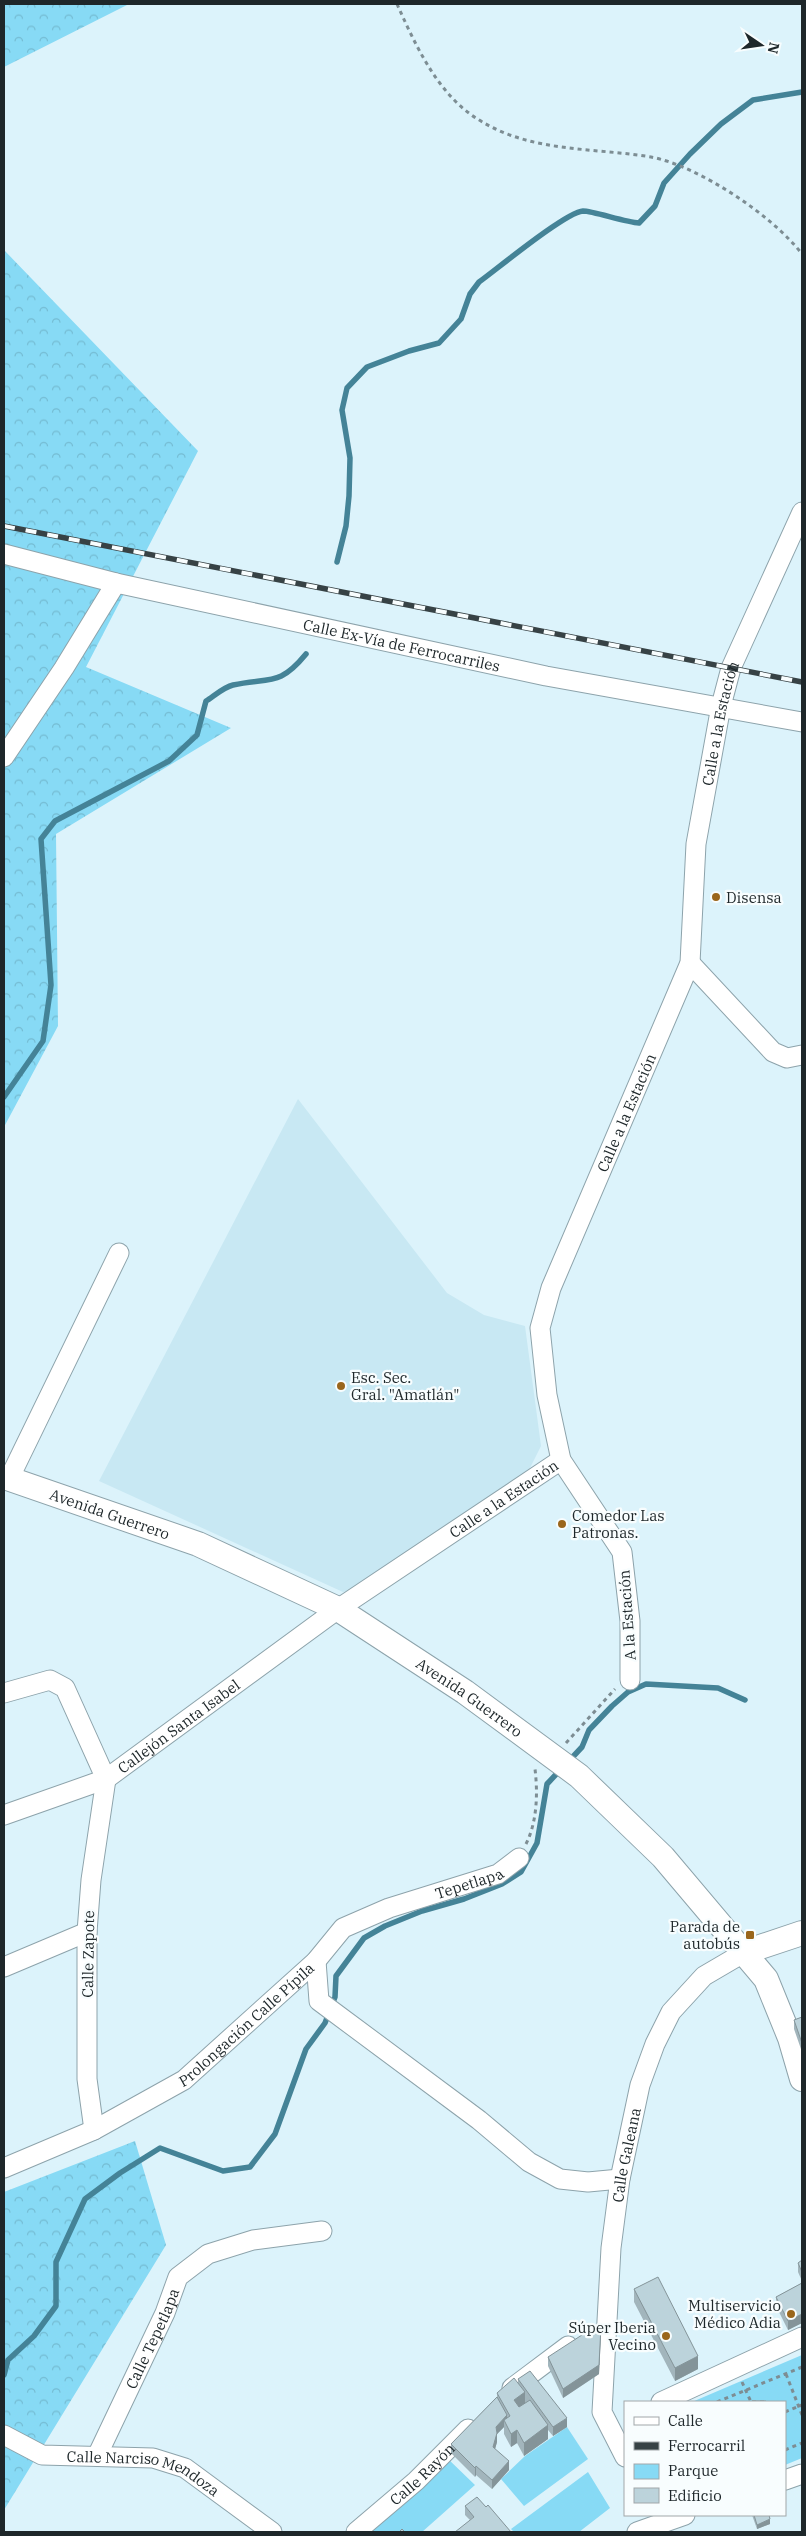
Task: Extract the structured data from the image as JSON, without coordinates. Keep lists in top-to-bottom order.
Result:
{
  "streets": {
    "main road": ["Avenida Guerrero", "Calle Galeana"],
    "street": [
      "Calle Ex-Vía de Ferrocarriles",
      "Calle a la Estación",
      "A la Estación",
      "Callejón Santa Isabel",
      "Tepetlapa",
      "Calle Zapote",
      "Prolongación Calle Pípila",
      "Calle Tepetlapa",
      "Calle Rayón",
      "Calle Narciso Mendoza"
    ]
  },
  "crossings": [
    ["Calle Ex-Vía de Ferrocarriles", "Calle a la Estación"],
    ["Calle a la Estación", "Avenida Guerrero"],
    ["Calle a la Estación", "A la Estación"],
    ["Calle a la Estación", "Callejón Santa Isabel"],
    ["Avenida Guerrero", "A la Estación"],
    ["Avenida Guerrero", "Callejón Santa Isabel"],
    ["Avenida Guerrero", "Tepetlapa"],
    ["Avenida Guerrero", "Calle Galeana"],
    ["Callejón Santa Isabel", "Calle Zapote"],
    ["Tepetlapa", "Prolongación Calle Pípila"],
    ["Calle Zapote", "Prolongación Calle Pípila"],
    ["Prolongación Calle Pípila", "Calle Galeana"],
    ["Calle Tepetlapa", "Calle Narciso Mendoza"]
  ],
  "places": {
    "other": [
      "Disensa",
      "Esc. Sec. Gral. \"Amatlán\"",
      "Comedor Las Patronas.",
      "Multiservicio Médico Adia",
      "Súper Iberia Vecino"
    ],
    "transit": ["Parada de autobús"]
  },
  "legend": [
    "Calle",
    "Ferrocarril",
    "Parque",
    "Edificio"
  ],
  "north": "right"
}
